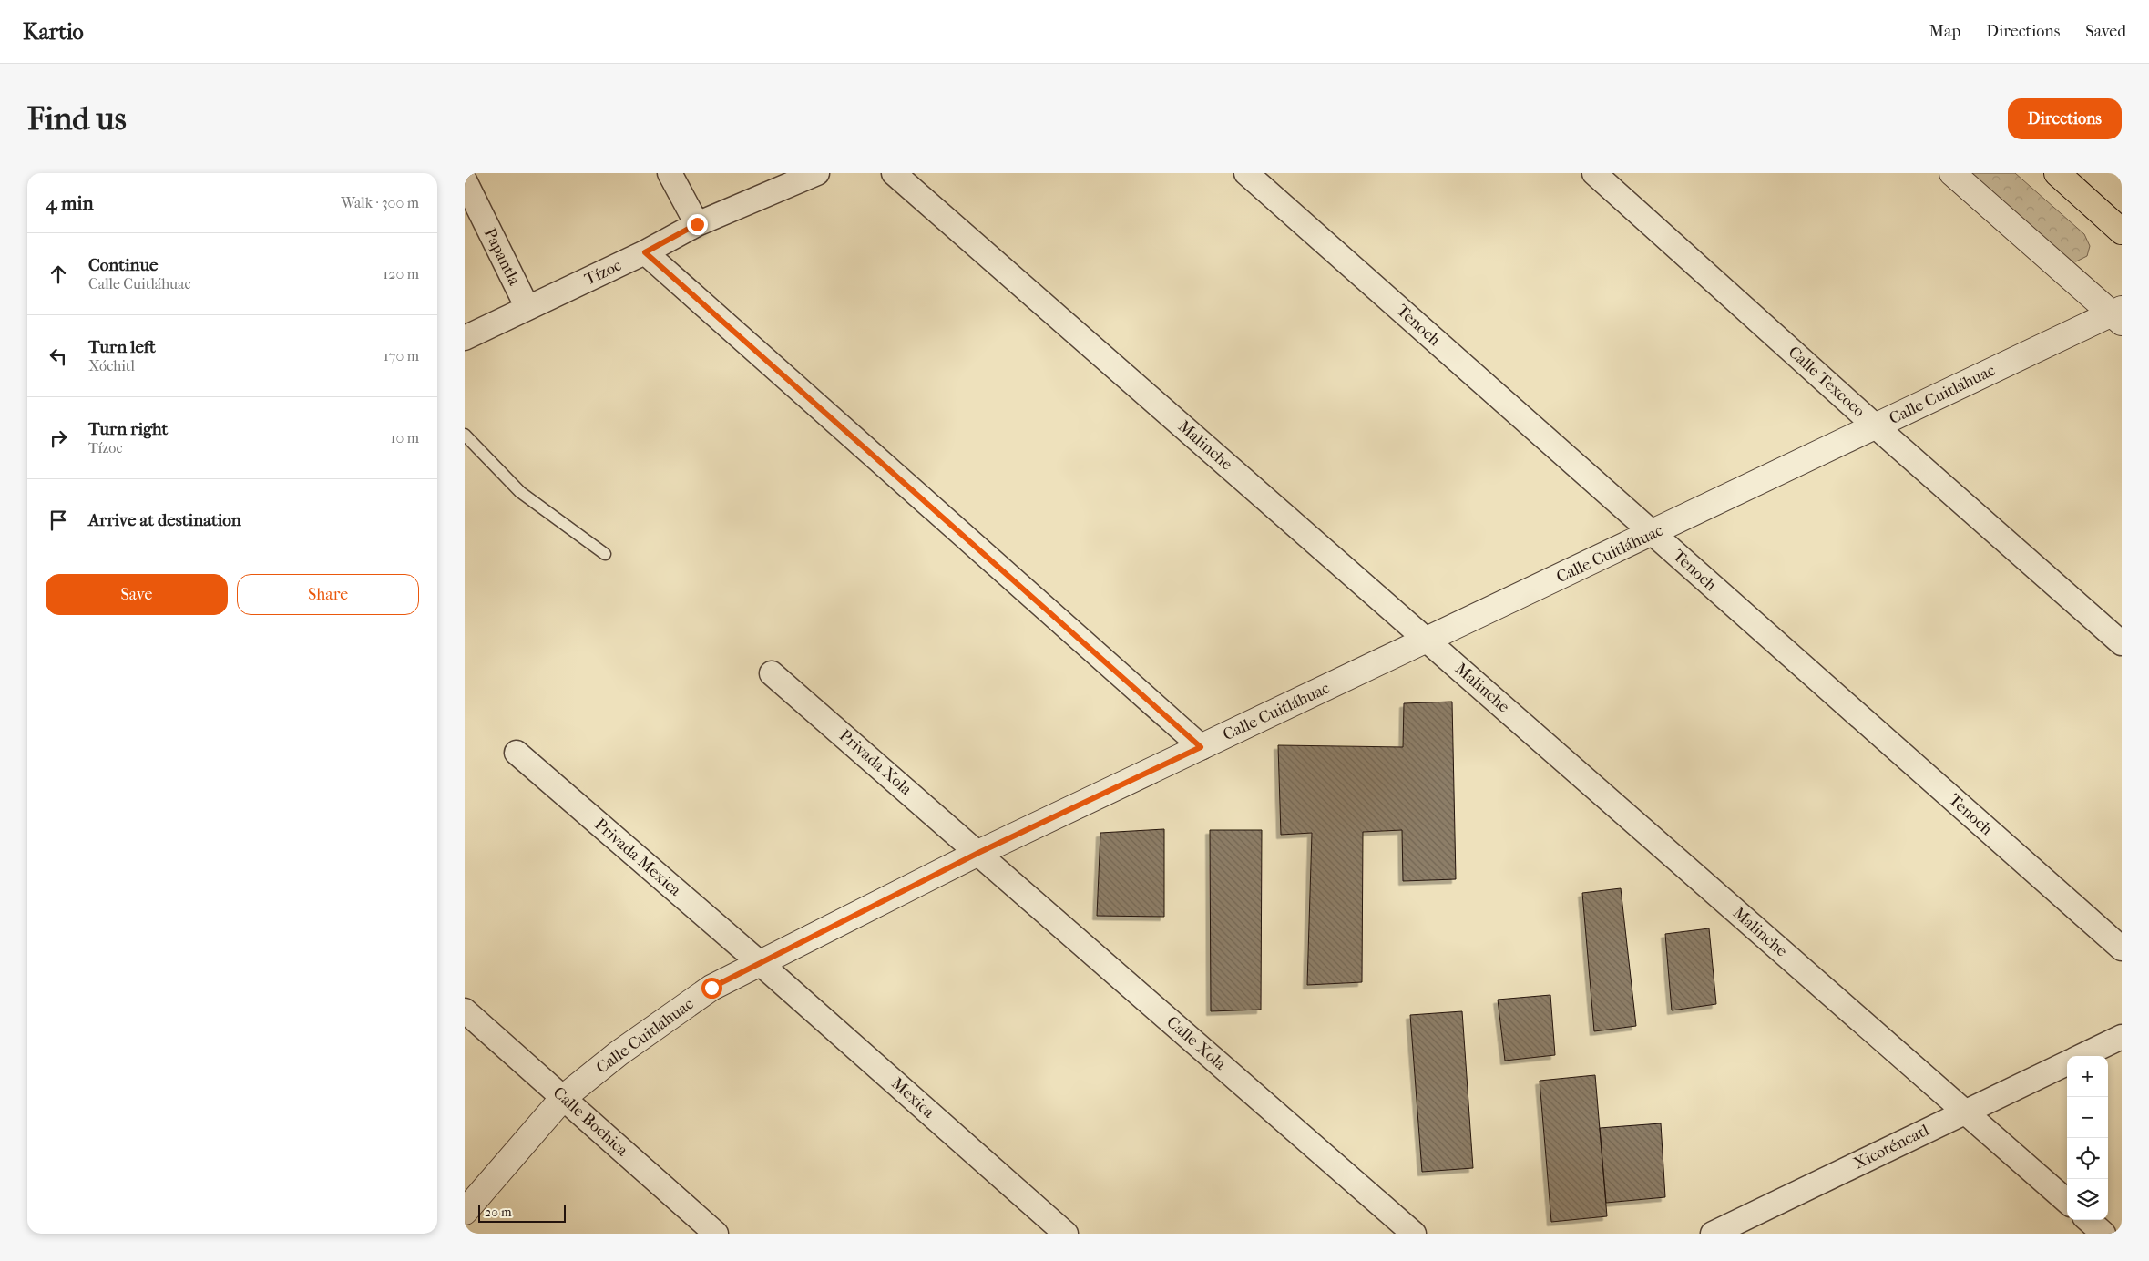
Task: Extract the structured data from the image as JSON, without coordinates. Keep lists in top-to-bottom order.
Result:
{
  "streets": {
    "street": [
      "Papantla",
      "Tízoc",
      "Tenoch",
      "Calle Texcoco",
      "Calle Cuitláhuac",
      "Malinche",
      "Privada Xola",
      "Privada Mexica",
      "Calle Xola",
      "Mexica",
      "Calle Bochica",
      "Xicoténcatl"
    ]
  },
  "crossings": [
    ["Papantla", "Tízoc"],
    ["Tenoch", "Calle Cuitláhuac"],
    ["Calle Texcoco", "Calle Cuitláhuac"],
    ["Calle Cuitláhuac", "Malinche"],
    ["Calle Cuitláhuac", "Privada Xola"],
    ["Calle Cuitláhuac", "Privada Mexica"],
    ["Calle Cuitláhuac", "Calle Xola"],
    ["Calle Cuitláhuac", "Mexica"],
    ["Calle Cuitláhuac", "Calle Bochica"],
    ["Malinche", "Xicoténcatl"],
    ["Privada Xola", "Calle Xola"],
    ["Privada Mexica", "Mexica"]
  ],
  "scale_bar": "20 m",
  "page": {
    "header": "Kartio",
    "nav": ["Map", "Directions", "Saved"],
    "buttons": [
      "Directions",
      ["Save", "Share"]
    ],
    "title": "Find us",
    "heading": ["4 min", "Walk · 300 m"],
    "list": [
      ["Continue", "Calle Cuitláhuac", "120 m"],
      ["Turn left", "Xóchitl", "170 m"],
      ["Turn right", "Tízoc", "10 m"],
      "Arrive at destination"
    ],
    "map_buttons": ["+", "−"],
    "scale": "20 m"
  }
}
